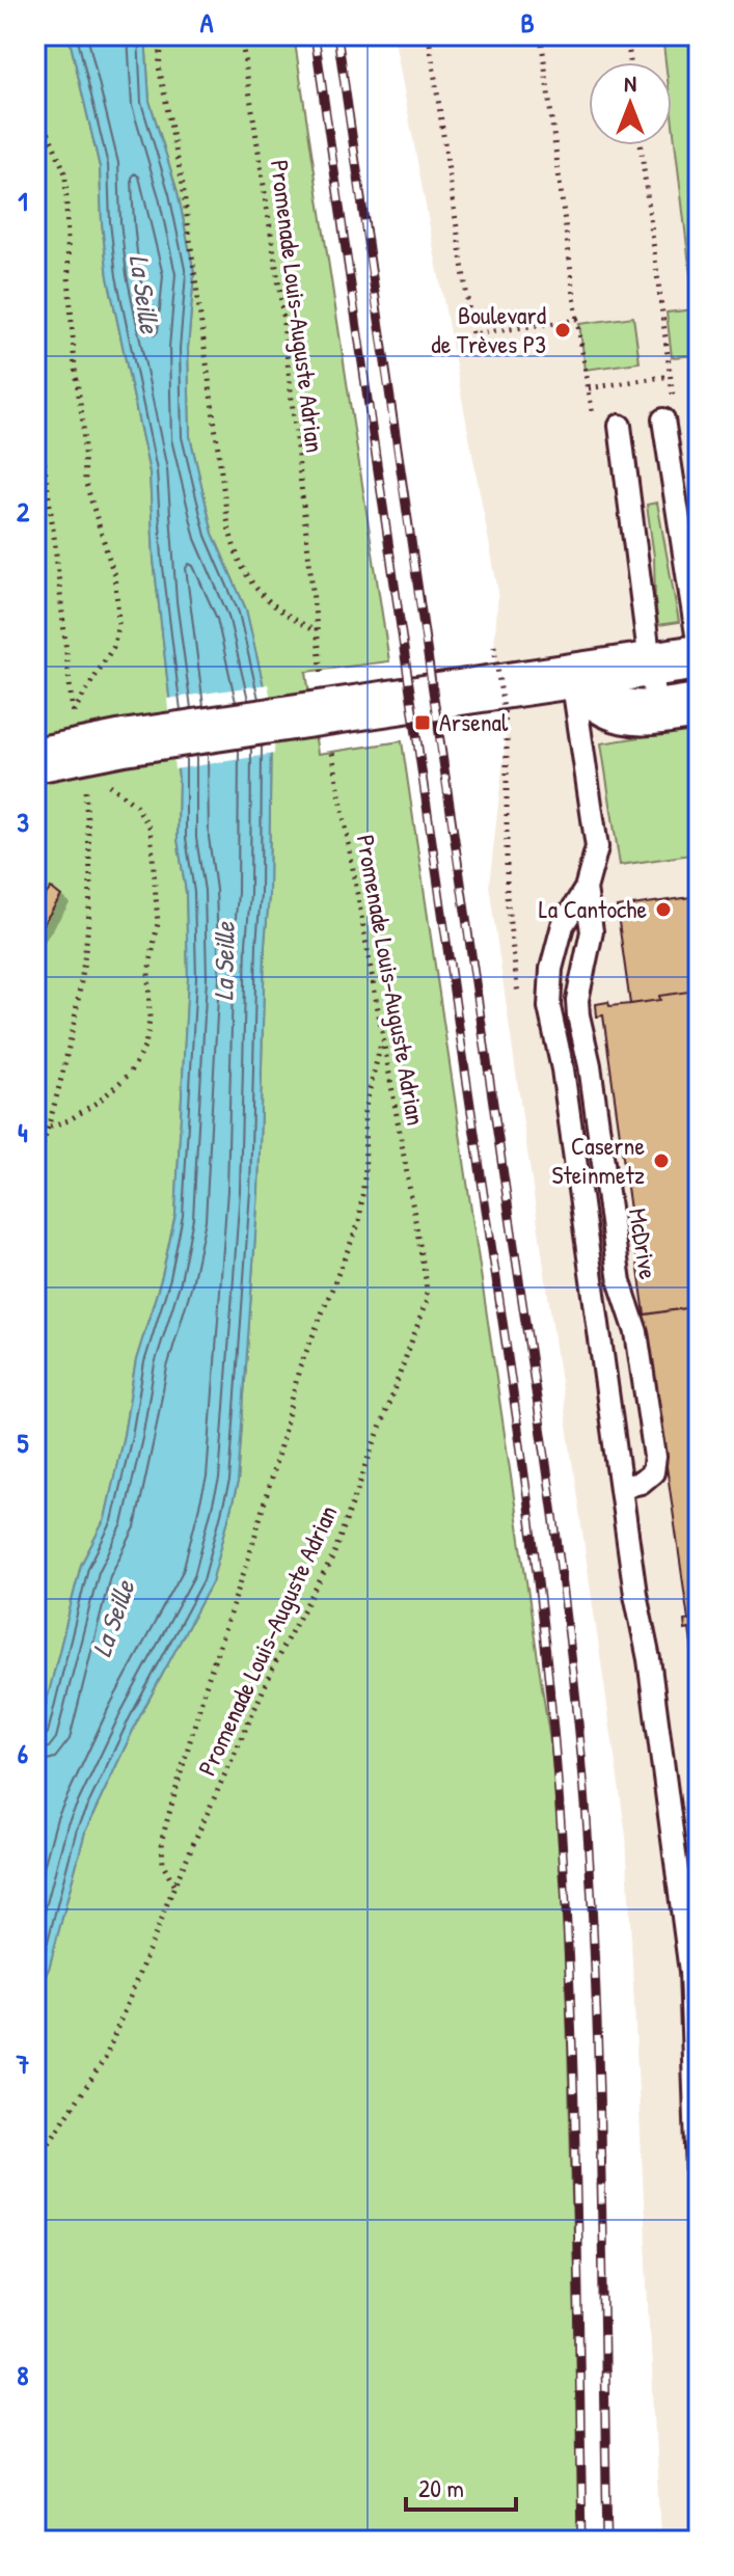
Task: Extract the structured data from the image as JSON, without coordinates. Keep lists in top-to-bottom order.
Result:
{
  "streets": {
    "lane": ["McDrive"],
    "path": ["Promenade Louis-Auguste Adrian"]
  },
  "water": ["La Seille"],
  "places": {
    "other": ["Boulevard de Trèves P3", "La Cantoche", "Caserne Steinmetz"],
    "transit": ["Arsenal"]
  },
  "scale_bar": "20 m",
  "north": "top",
  "grid": {
    "columns": ["A", "B"],
    "rows": [
      "1",
      "2",
      "3",
      "4",
      "5",
      "6",
      "7",
      "8"
    ]
  }
}
